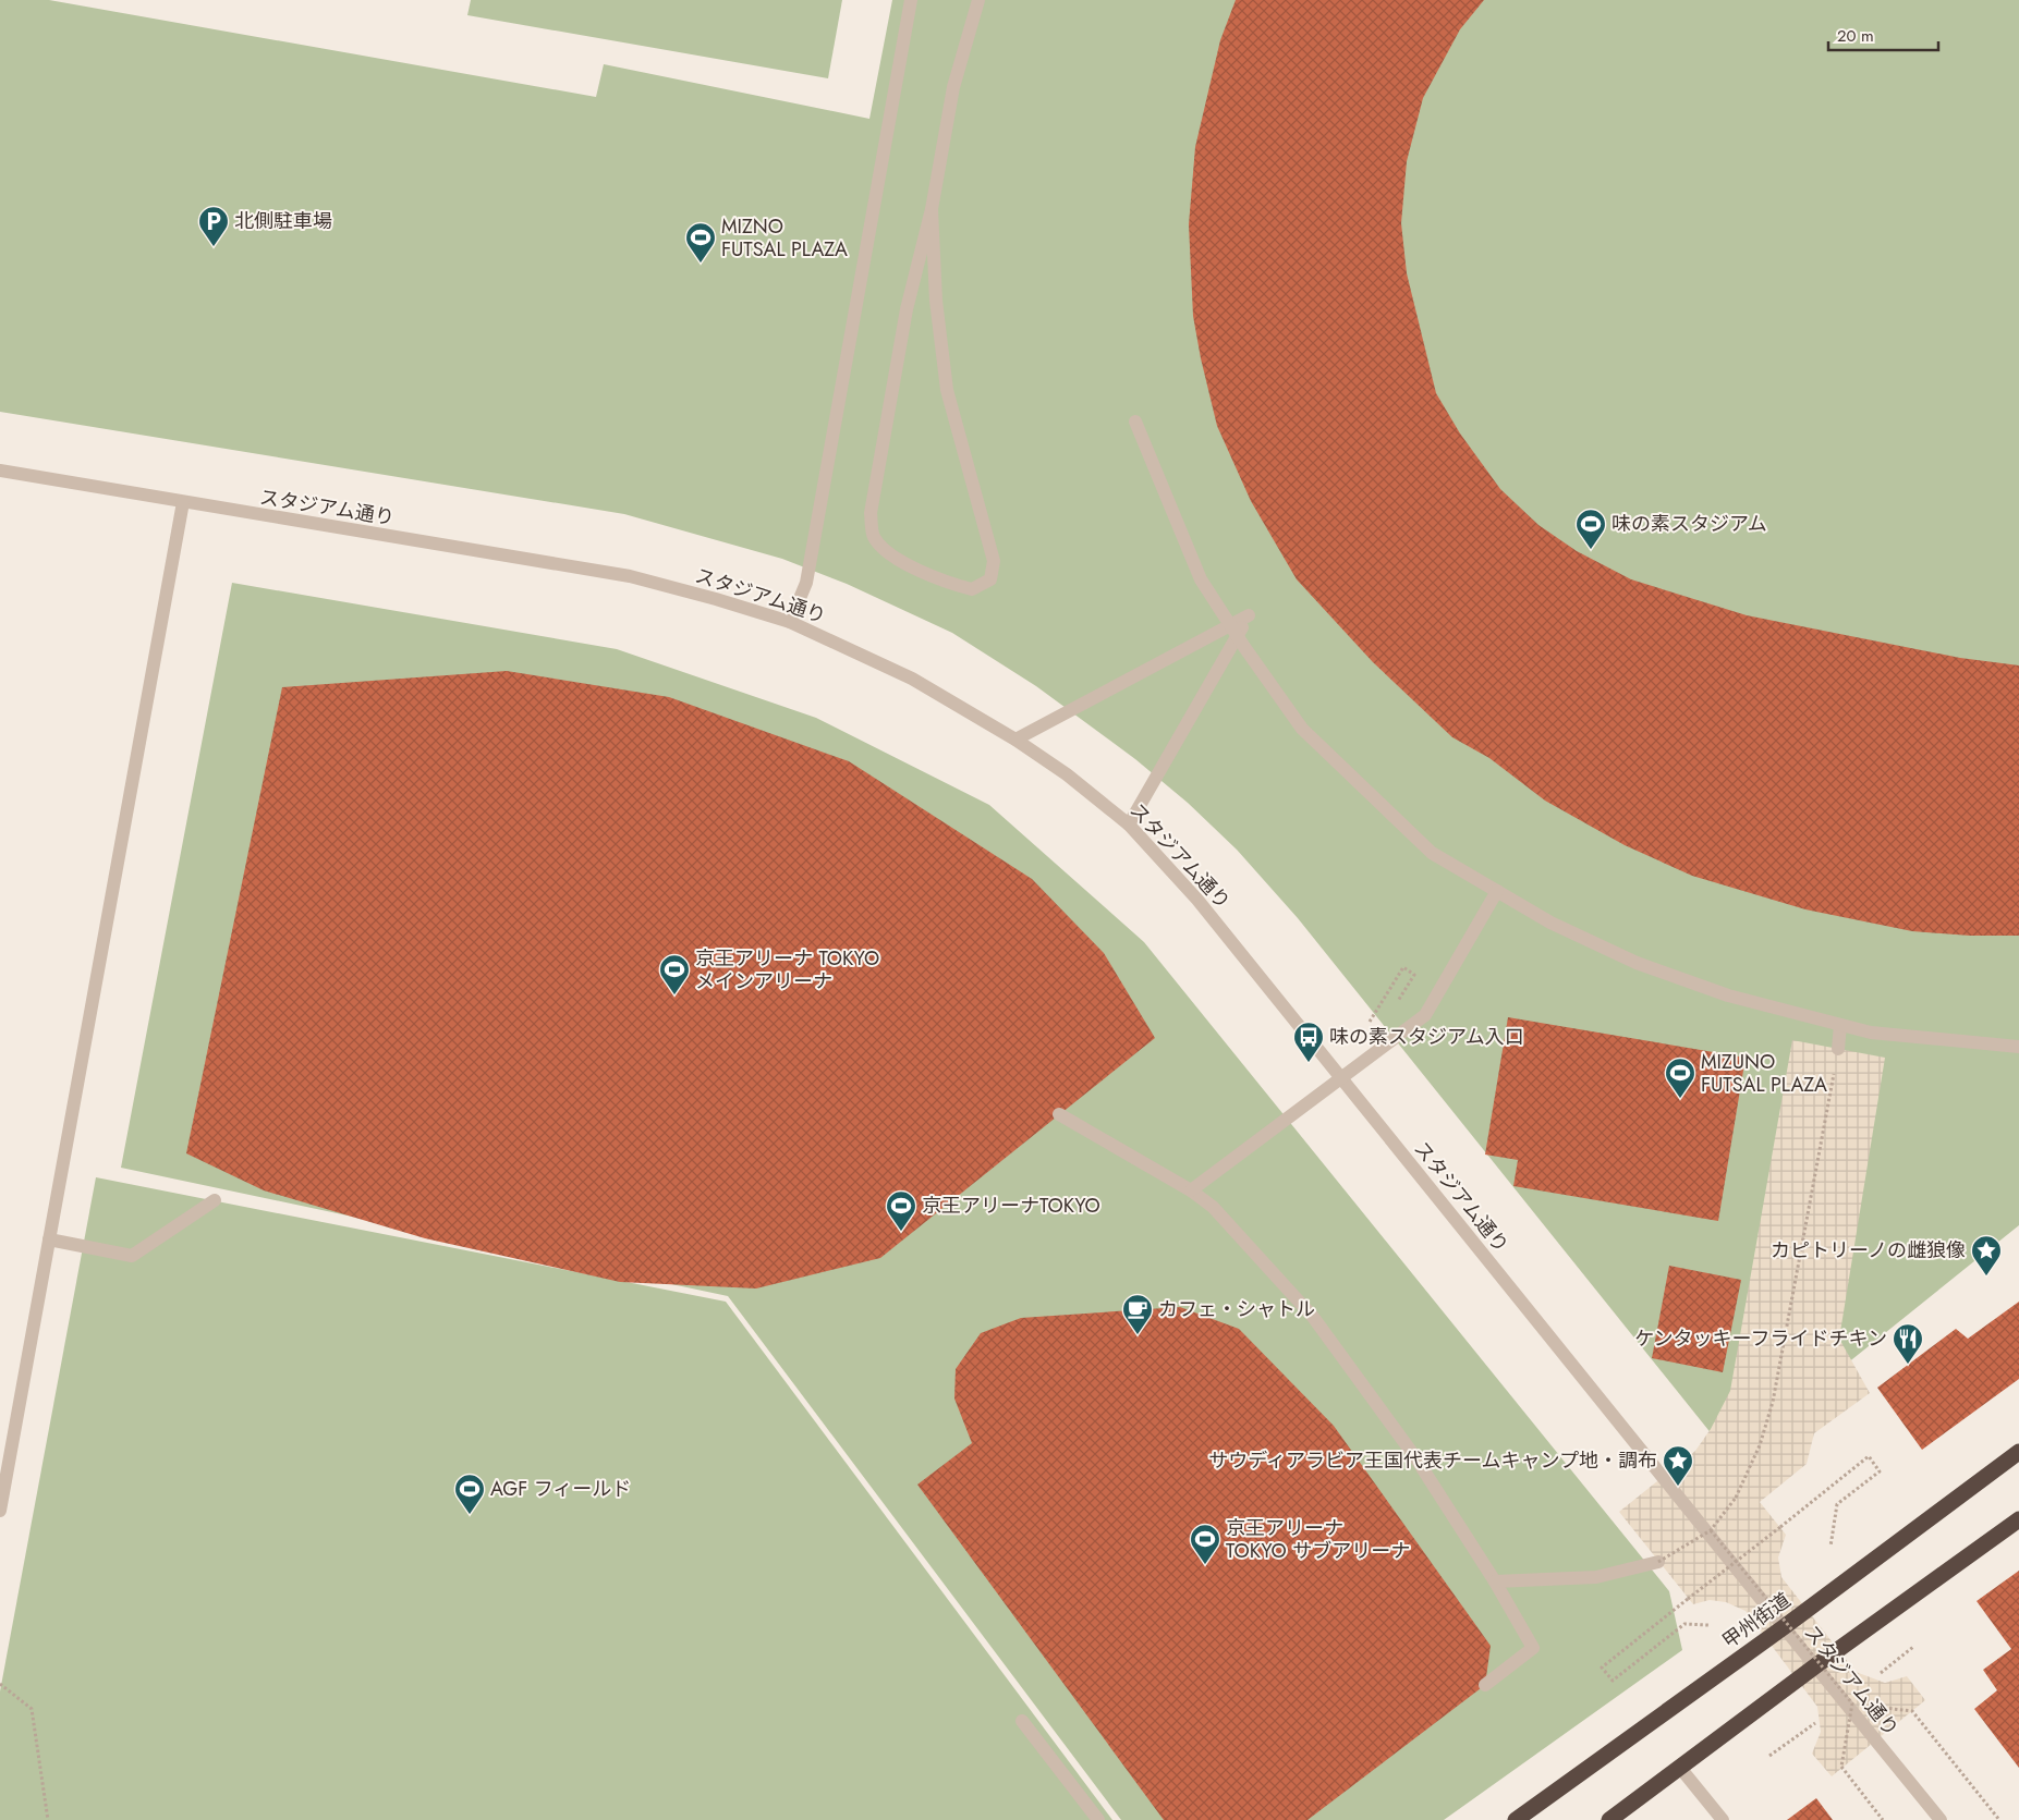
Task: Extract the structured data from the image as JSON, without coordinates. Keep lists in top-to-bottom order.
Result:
{
  "streets": {
    "highway": ["甲州街道"],
    "street": ["スタジアム通り"]
  },
  "crossings": [
    ["スタジアム通り", "甲州街道"]
  ],
  "places": {
    "parking": ["北側駐車場"],
    "sports": [
      "MIZNO FUTSAL PLAZA",
      "味の素スタジアム",
      "京王アリーナ TOKYO メインアリーナ",
      "MIZUNO FUTSAL PLAZA",
      "京王アリーナTOKYO",
      "AGF フィールド",
      "京王アリーナ TOKYO サブアリーナ"
    ],
    "bus stop": ["味の素スタジアム入口"],
    "place": ["カピトリーノの雌狼像", "サウディアラビア王国代表チームキャンプ地・調布"],
    "cafe": ["カフェ・シャトル"],
    "restaurant": ["ケンタッキーフライドチキン"]
  },
  "scale_bar": "20 m"
}
